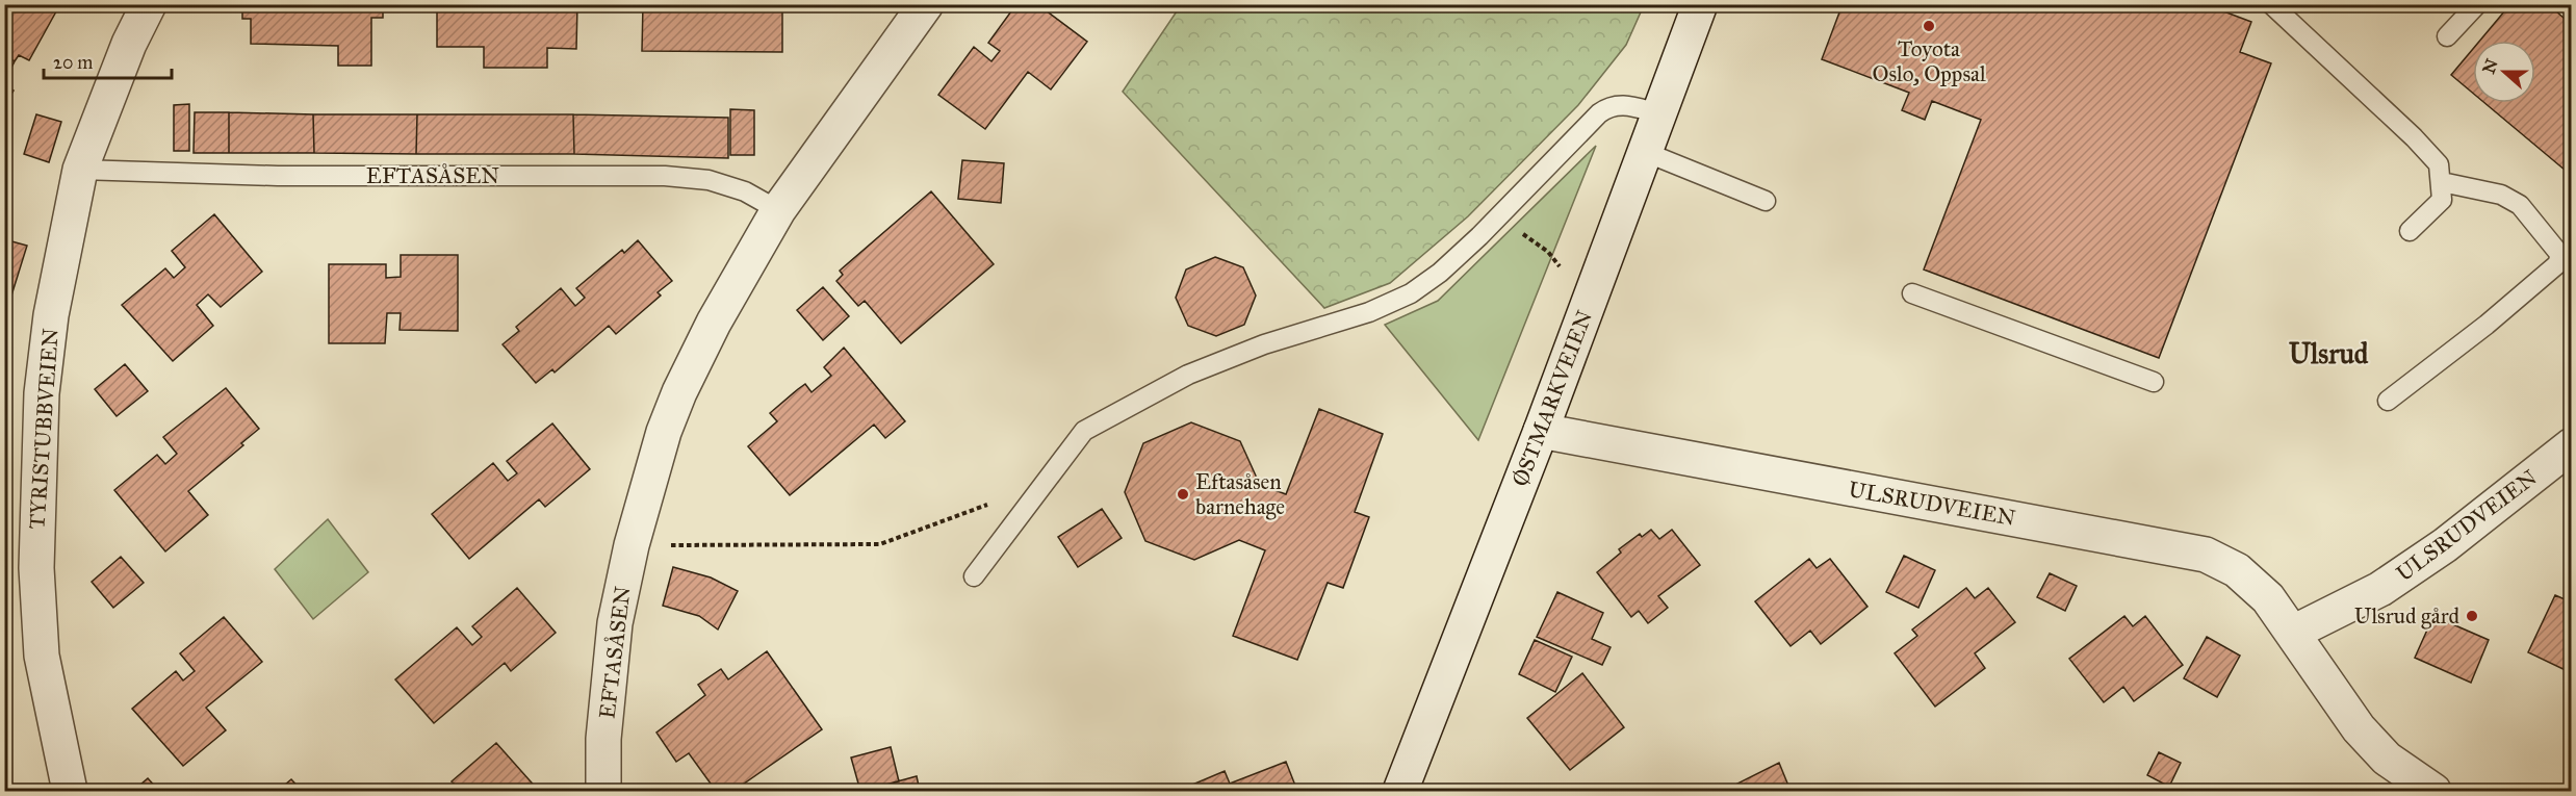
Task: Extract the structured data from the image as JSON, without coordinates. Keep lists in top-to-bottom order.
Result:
{
  "streets": {
    "street": [
      "EFTASÅSEN",
      "ØSTMARKVEIEN",
      "TYRISTUBBVEIEN",
      "ULSRUDVEIEN"
    ]
  },
  "crossings": [
    ["EFTASÅSEN", "TYRISTUBBVEIEN"],
    ["ØSTMARKVEIEN", "ULSRUDVEIEN"]
  ],
  "districts": ["Ulsrud"],
  "places": ["Toyota Oslo, Oppsal", "Eftasåsen barnehage", "Ulsrud gård"],
  "scale_bar": "20 m",
  "north": "left"
}
